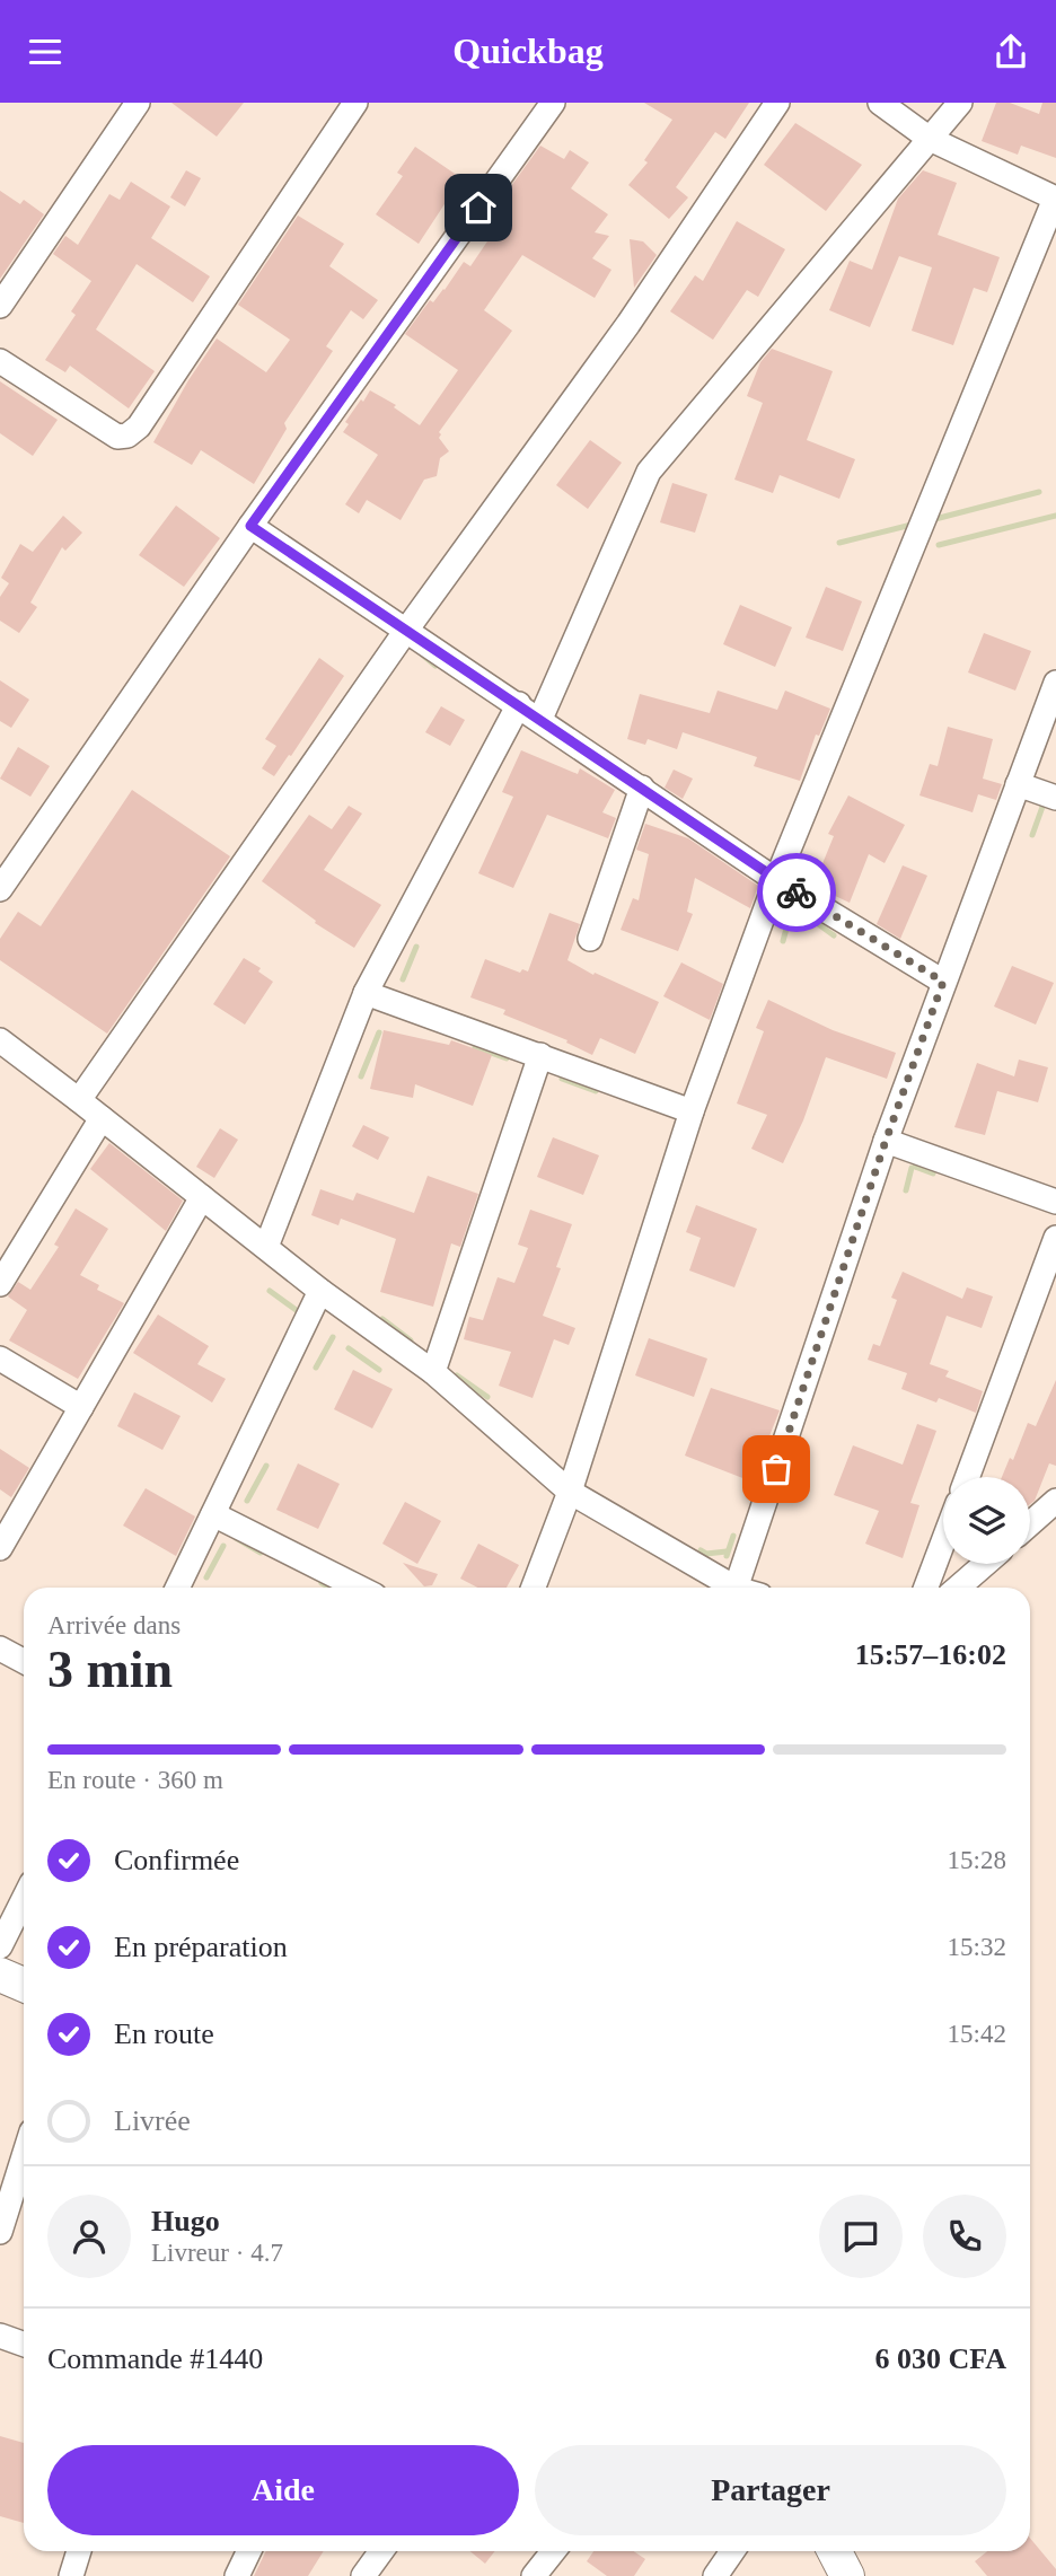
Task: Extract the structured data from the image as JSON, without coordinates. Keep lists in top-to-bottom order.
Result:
{
  "page": {
    "header": "Quickbag",
    "heading": ["3 min", "Arrivée dans", "15:57–16:02"],
    "panel": [
      "Hugo",
      "Livreur · 4.7",
      "Commande #1440",
      "6 030 CFA"
    ],
    "bar": "En route · 360 m",
    "list": [
      ["Confirmée", "15:28"],
      ["En préparation", "15:32"],
      ["En route", "15:42"],
      "Livrée"
    ],
    "buttons": ["Aide", "Partager"]
  }
}
